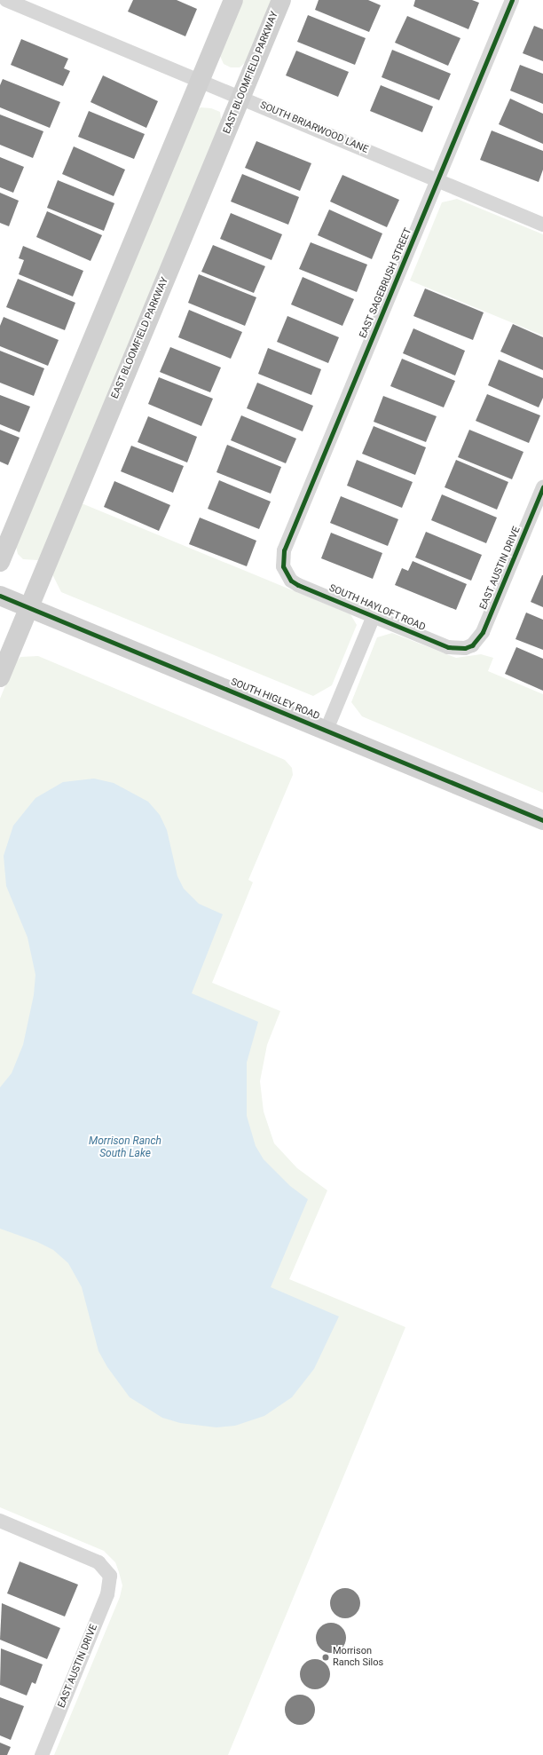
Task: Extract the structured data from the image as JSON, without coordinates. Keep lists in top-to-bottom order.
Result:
{
  "streets": {
    "street": [
      "EAST BLOOMFIELD PARKWAY",
      "SOUTH BRIARWOOD LANE",
      "EAST SAGEBRUSH STREET",
      "EAST AUSTIN DRIVE",
      "SOUTH HAYLOFT ROAD",
      "SOUTH HIGLEY ROAD"
    ]
  },
  "crossings": [
    ["EAST BLOOMFIELD PARKWAY", "SOUTH BRIARWOOD LANE"],
    ["EAST BLOOMFIELD PARKWAY", "SOUTH HIGLEY ROAD"],
    ["SOUTH BRIARWOOD LANE", "EAST SAGEBRUSH STREET"],
    ["EAST SAGEBRUSH STREET", "SOUTH HAYLOFT ROAD"],
    ["EAST AUSTIN DRIVE", "SOUTH HAYLOFT ROAD"]
  ],
  "water": ["Morrison Ranch South Lake"],
  "places": ["Morrison Ranch Silos"]
}
